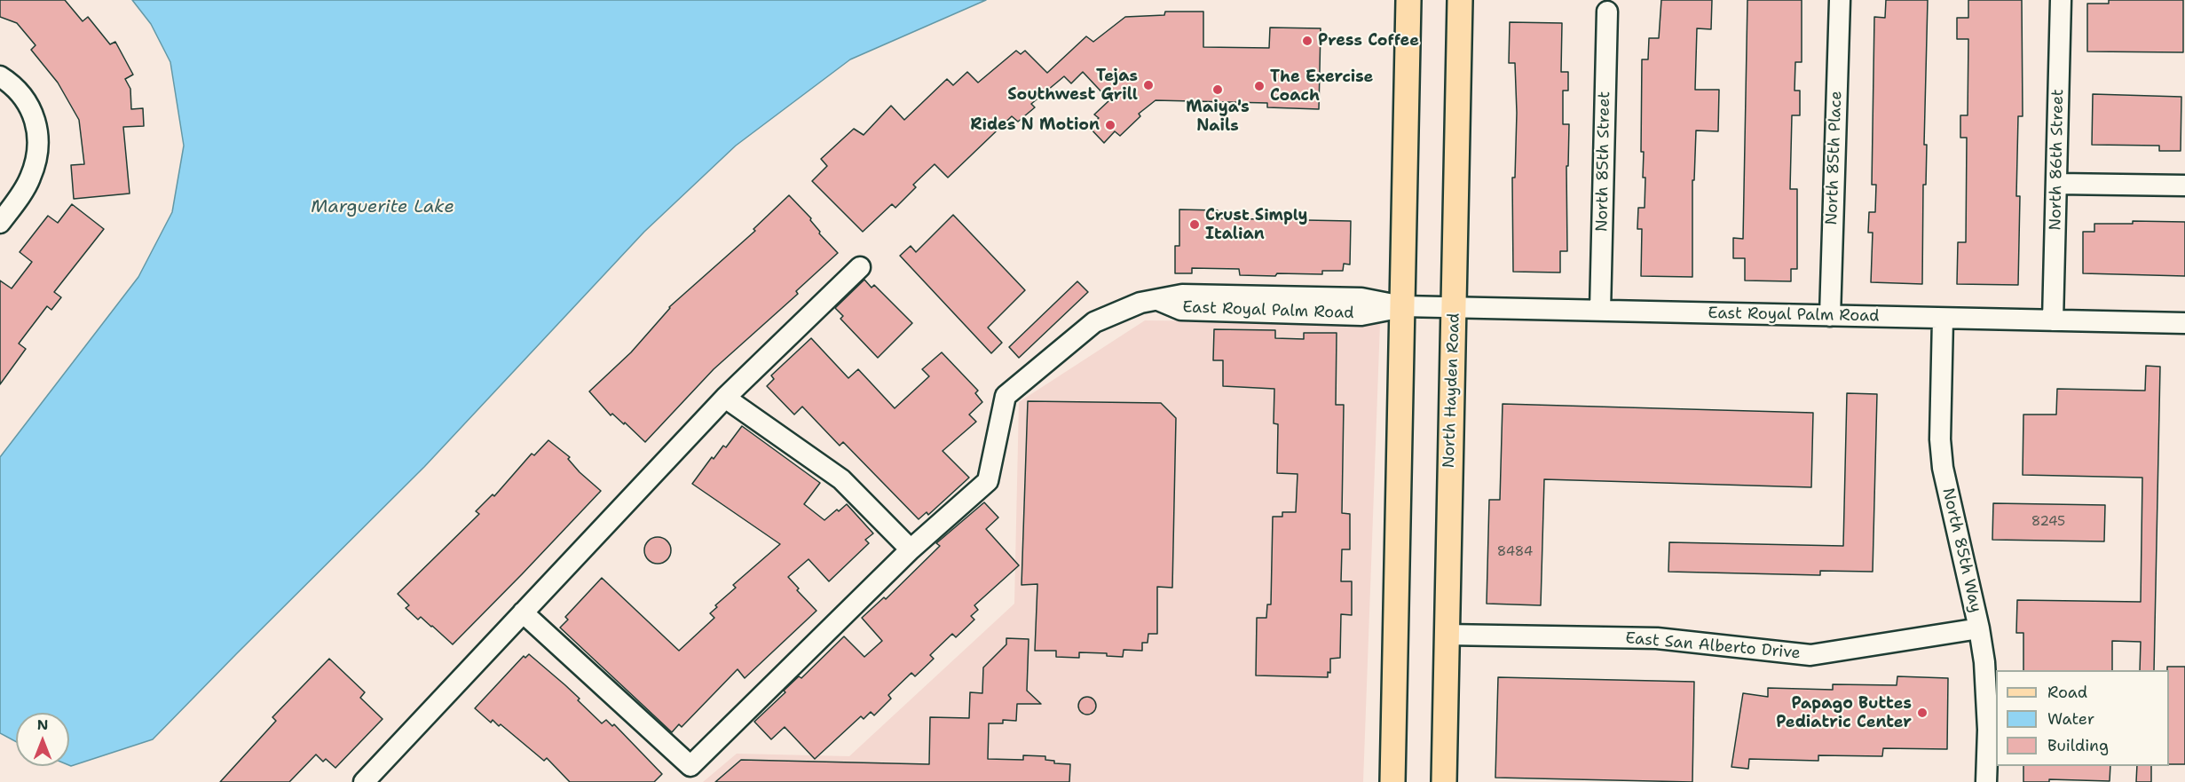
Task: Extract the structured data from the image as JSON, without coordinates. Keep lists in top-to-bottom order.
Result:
{
  "streets": {
    "main road": ["North Hayden Road"],
    "street": [
      "North 85th Place",
      "North 86th Street",
      "North 85th Street",
      "East Royal Palm Road",
      "North 85th Way",
      "East San Alberto Drive"
    ]
  },
  "crossings": [
    ["North 85th Place", "East Royal Palm Road"],
    ["North 86th Street", "East Royal Palm Road"],
    ["North 85th Street", "East Royal Palm Road"],
    ["East Royal Palm Road", "North Hayden Road"],
    ["East Royal Palm Road", "North 85th Way"],
    ["North Hayden Road", "East San Alberto Drive"],
    ["North 85th Way", "East San Alberto Drive"]
  ],
  "water": ["Marguerite Lake"],
  "places": [
    "Press Coffee",
    "Tejas Southwest Grill",
    "The Exercise Coach",
    "Maiya's Nails",
    "Rides N Motion",
    "Crust Simply Italian",
    "Papago Buttes Pediatric Center"
  ],
  "house_numbers": ["8245", "8484"],
  "legend": ["Road", "Water", "Building"],
  "north": "top"
}
